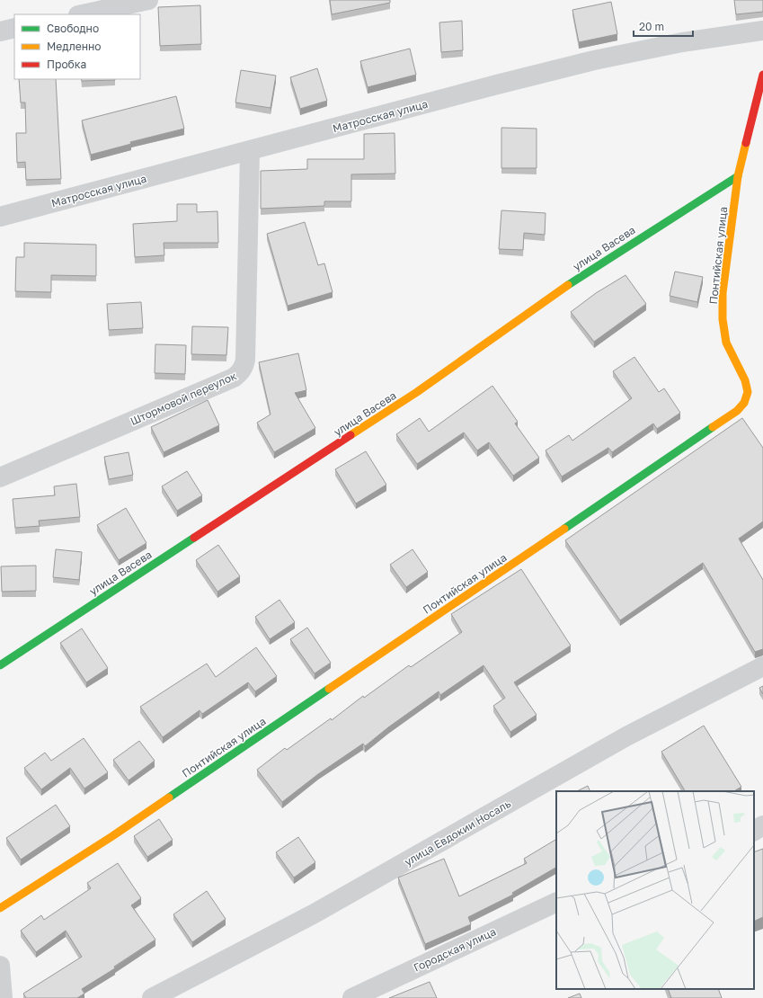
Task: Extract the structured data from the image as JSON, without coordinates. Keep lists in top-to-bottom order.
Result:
{
  "streets": {
    "street": [
      "Матросская улица",
      "улица Васева",
      "Понтийская улица",
      "Штормовой переулок",
      "улица Евдокии Носаль",
      "Городская улица"
    ]
  },
  "crossings": [
    ["Матросская улица", "Штормовой переулок"],
    ["улица Васева", "Понтийская улица"]
  ],
  "legend": ["Свободно", "Медленно", "Пробка"],
  "scale_bar": "20 m"
}
